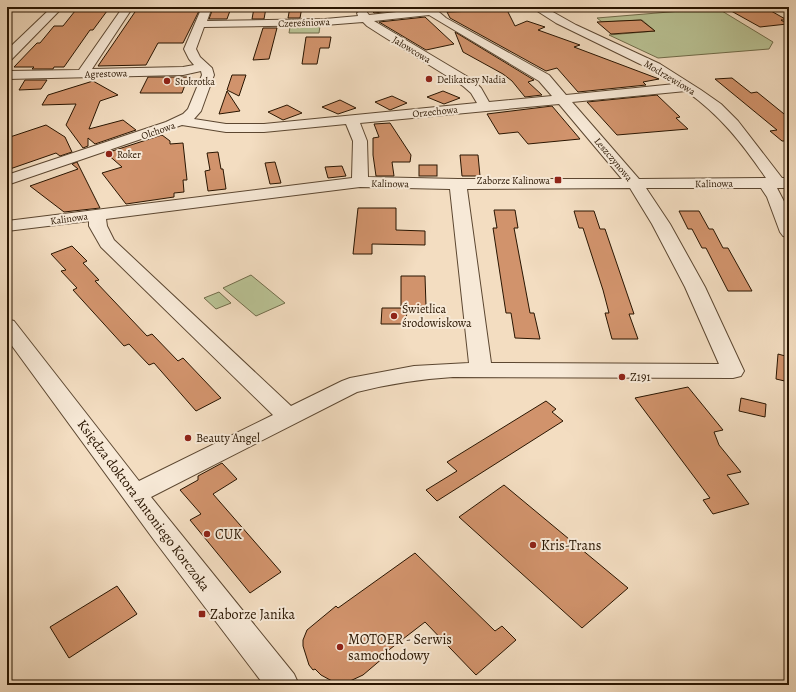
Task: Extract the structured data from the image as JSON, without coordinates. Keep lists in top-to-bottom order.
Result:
{
  "streets": {
    "street": [
      "Czereśniowa",
      "Jałowcowa",
      "Agrestowa",
      "Modrzewiowa",
      "Orzechowa",
      "Olchowa",
      "Leszczynowa",
      "Kalinowa",
      "Księdza doktora Antoniego Korczoka"
    ]
  },
  "crossings": [
    ["Czereśniowa", "Jałowcowa"],
    ["Czereśniowa", "Leszczynowa"],
    ["Jałowcowa", "Orzechowa"],
    ["Agrestowa", "Olchowa"],
    ["Modrzewiowa", "Orzechowa"],
    ["Modrzewiowa", "Kalinowa"],
    ["Orzechowa", "Olchowa"],
    ["Orzechowa", "Leszczynowa"],
    ["Leszczynowa", "Kalinowa"]
  ],
  "places": {
    "other": [
      "Delikatesy Nadia",
      "Stokrotka",
      "Roker",
      "Świetlica środowiskowa",
      "Z191",
      "Beauty Angel",
      "CUK",
      "Kris-Trans",
      "MOTOER - Serwis samochodowy"
    ],
    "transit": ["Zaborze Kalinowa", "Zaborze Janika"]
  }
}
